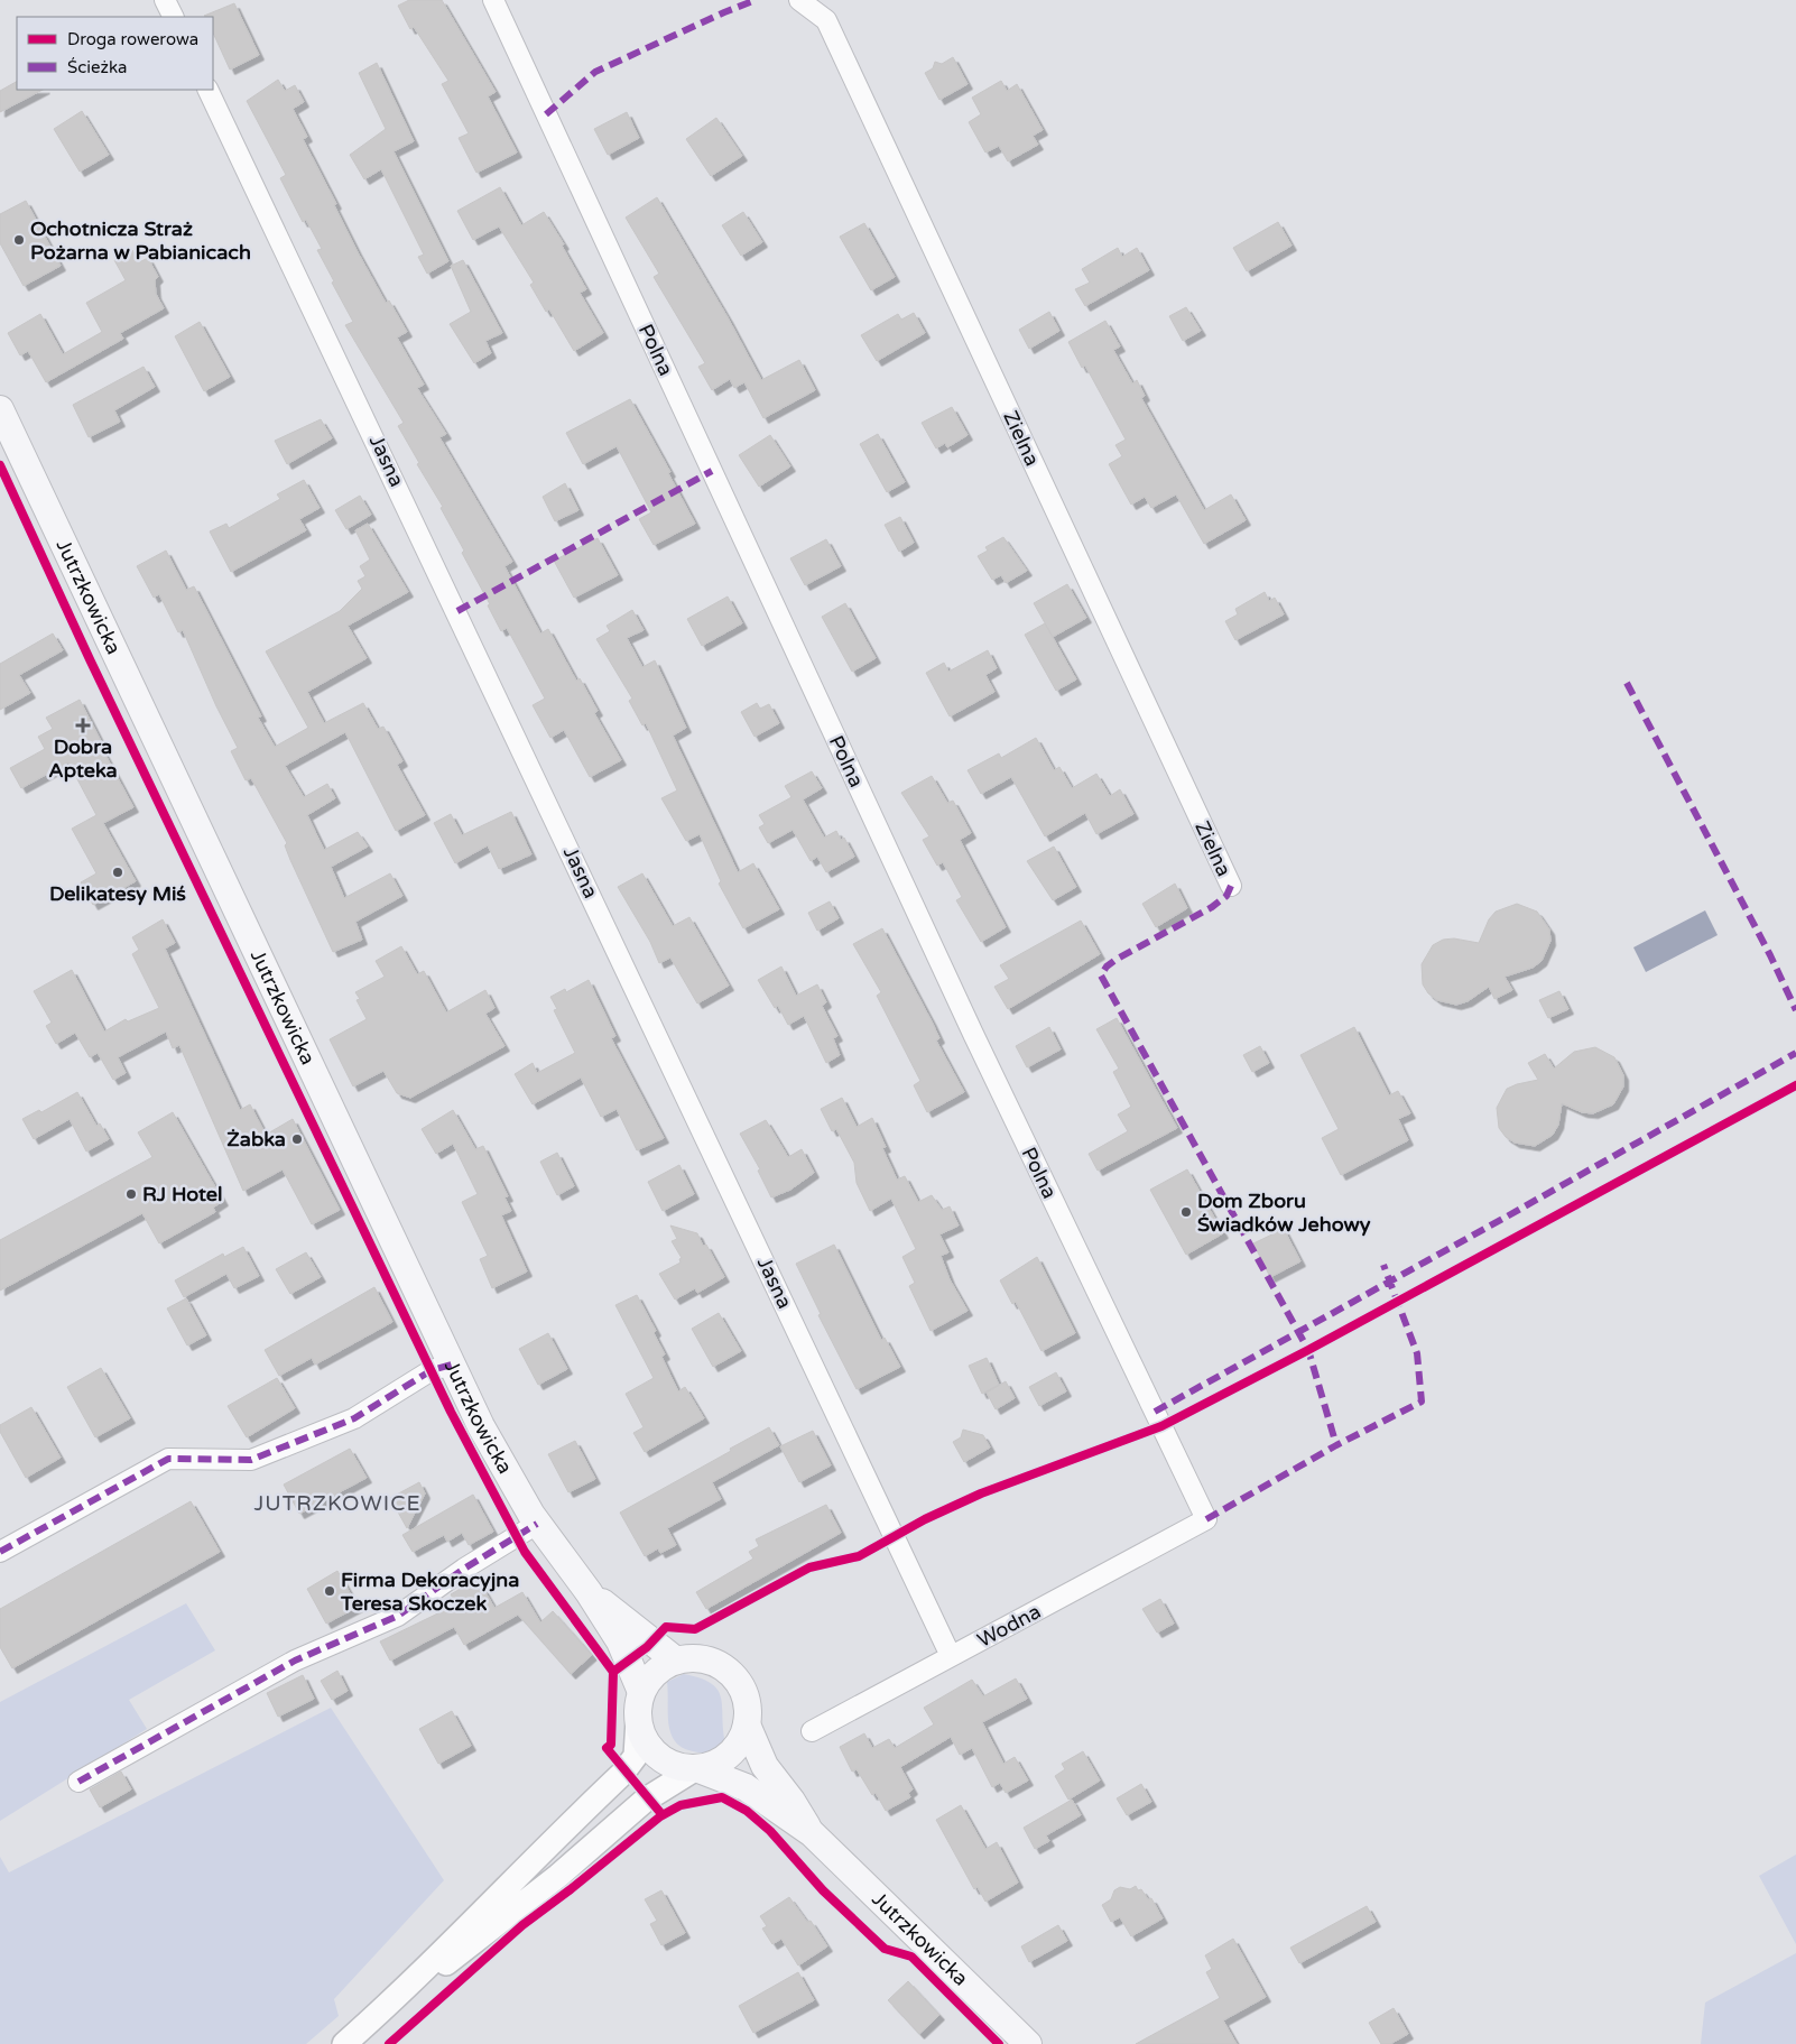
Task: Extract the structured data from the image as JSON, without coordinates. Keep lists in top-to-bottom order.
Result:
{
  "streets": {
    "main road": ["Jutrzkowicka"],
    "street": [
      "Polna",
      "Zielna",
      "Jasna",
      "Wodna"
    ]
  },
  "crossings": [
    ["Polna", "Wodna"],
    ["Jasna", "Wodna"]
  ],
  "districts": ["JUTRZKOWICE"],
  "places": {
    "other": [
      "Ochotnicza Straż Pożarna w Pabianicach",
      "Delikatesy Miś",
      "Żabka",
      "RJ Hotel",
      "Dom Zboru Świadków Jehowy",
      "Firma Dekoracyjna Teresa Skoczek"
    ],
    "health": ["Dobra Apteka"]
  },
  "legend": ["Droga rowerowa", "Ścieżka"]
}
